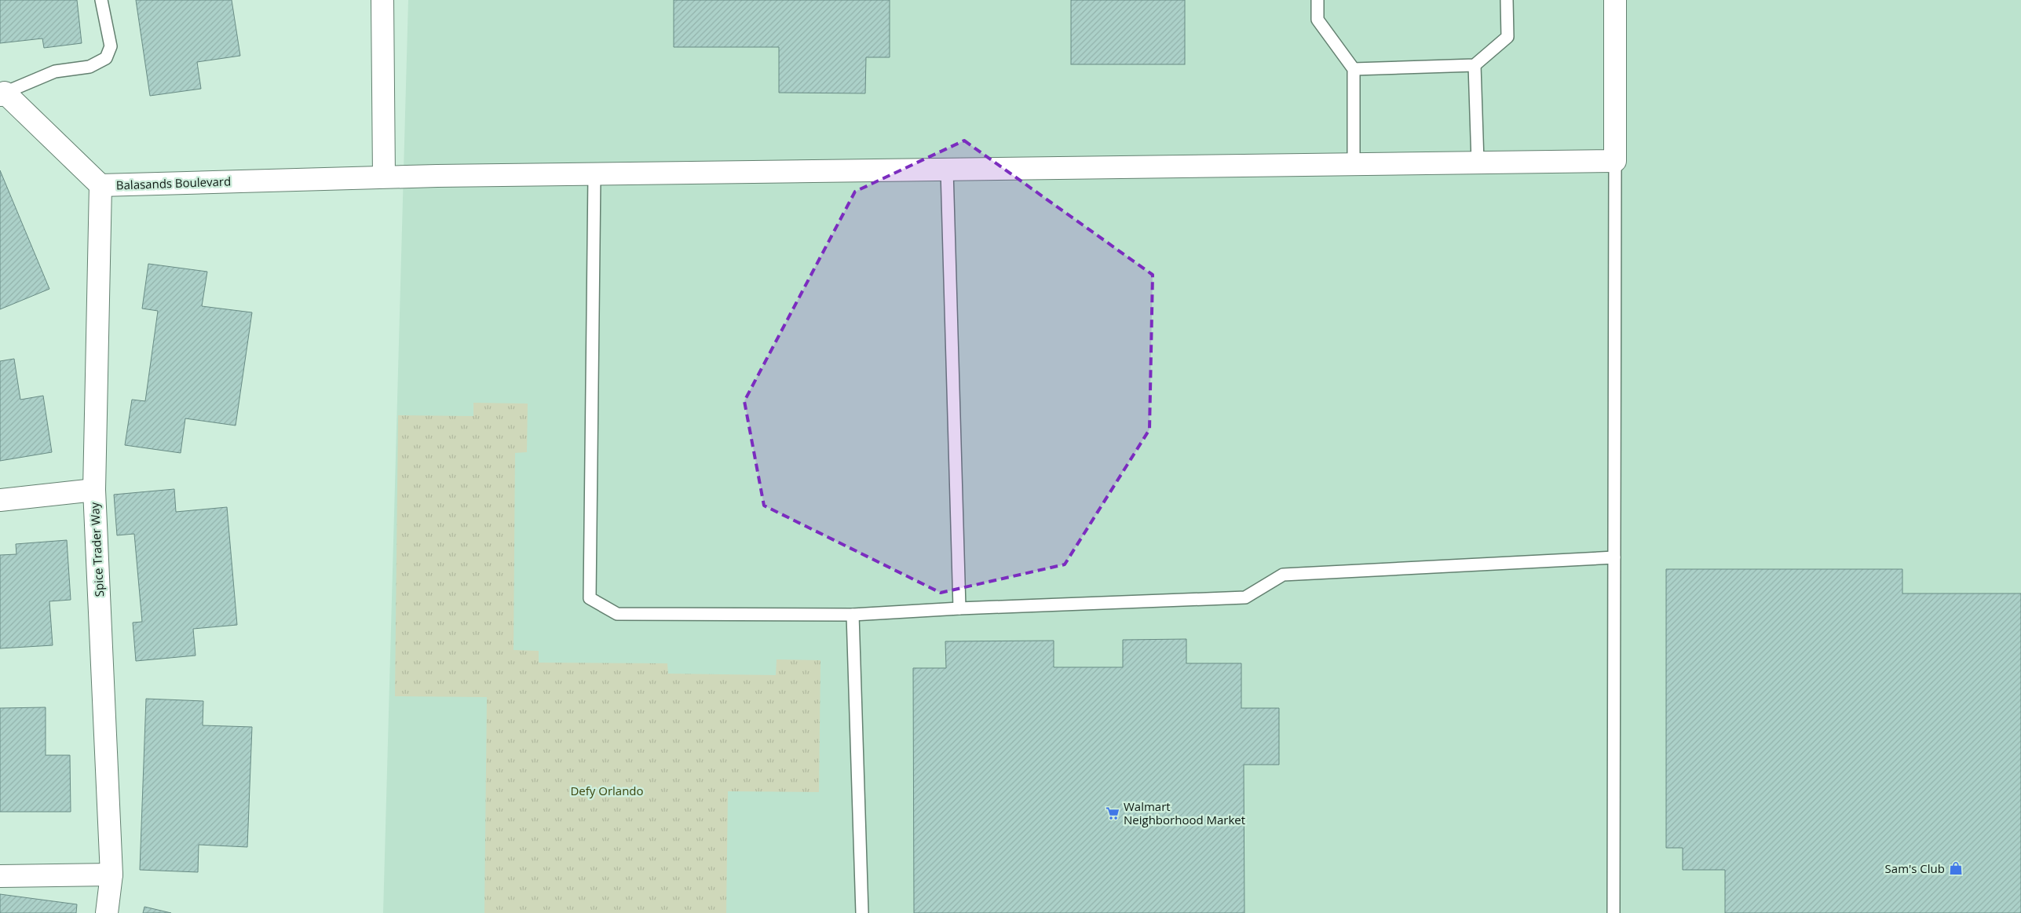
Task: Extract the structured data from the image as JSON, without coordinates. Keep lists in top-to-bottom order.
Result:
{
  "streets": {
    "street": ["Balasands Boulevard", "Spice Trader Way"]
  },
  "crossings": [
    ["Balasands Boulevard", "Spice Trader Way"]
  ],
  "parks": ["Defy Orlando"],
  "places": {
    "supermarket": ["Walmart Neighborhood Market"],
    "shop": ["Sam's Club"]
  }
}
